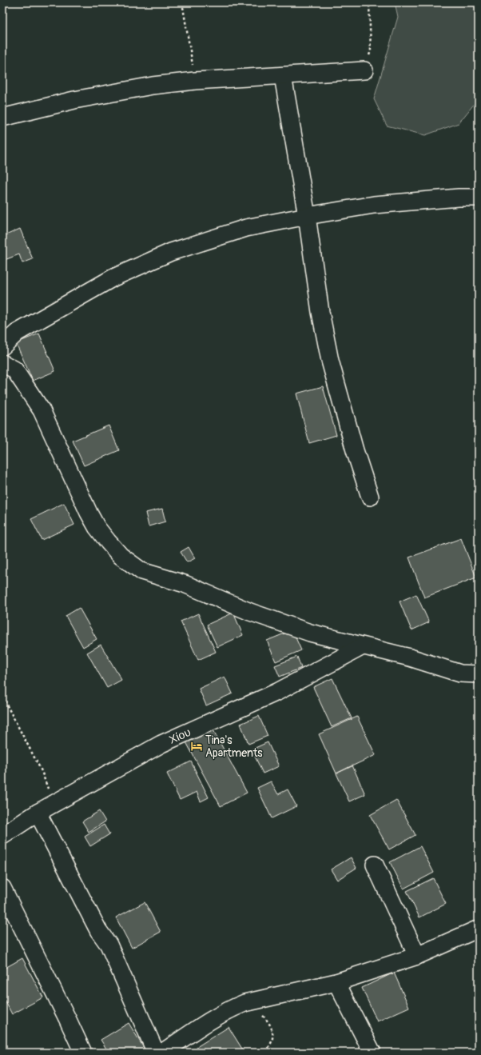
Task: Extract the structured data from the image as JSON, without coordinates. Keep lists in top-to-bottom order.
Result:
{
  "streets": {
    "street": ["Χίου"]
  },
  "places": {
    "hotel": ["Tina's Apartments"]
  }
}
